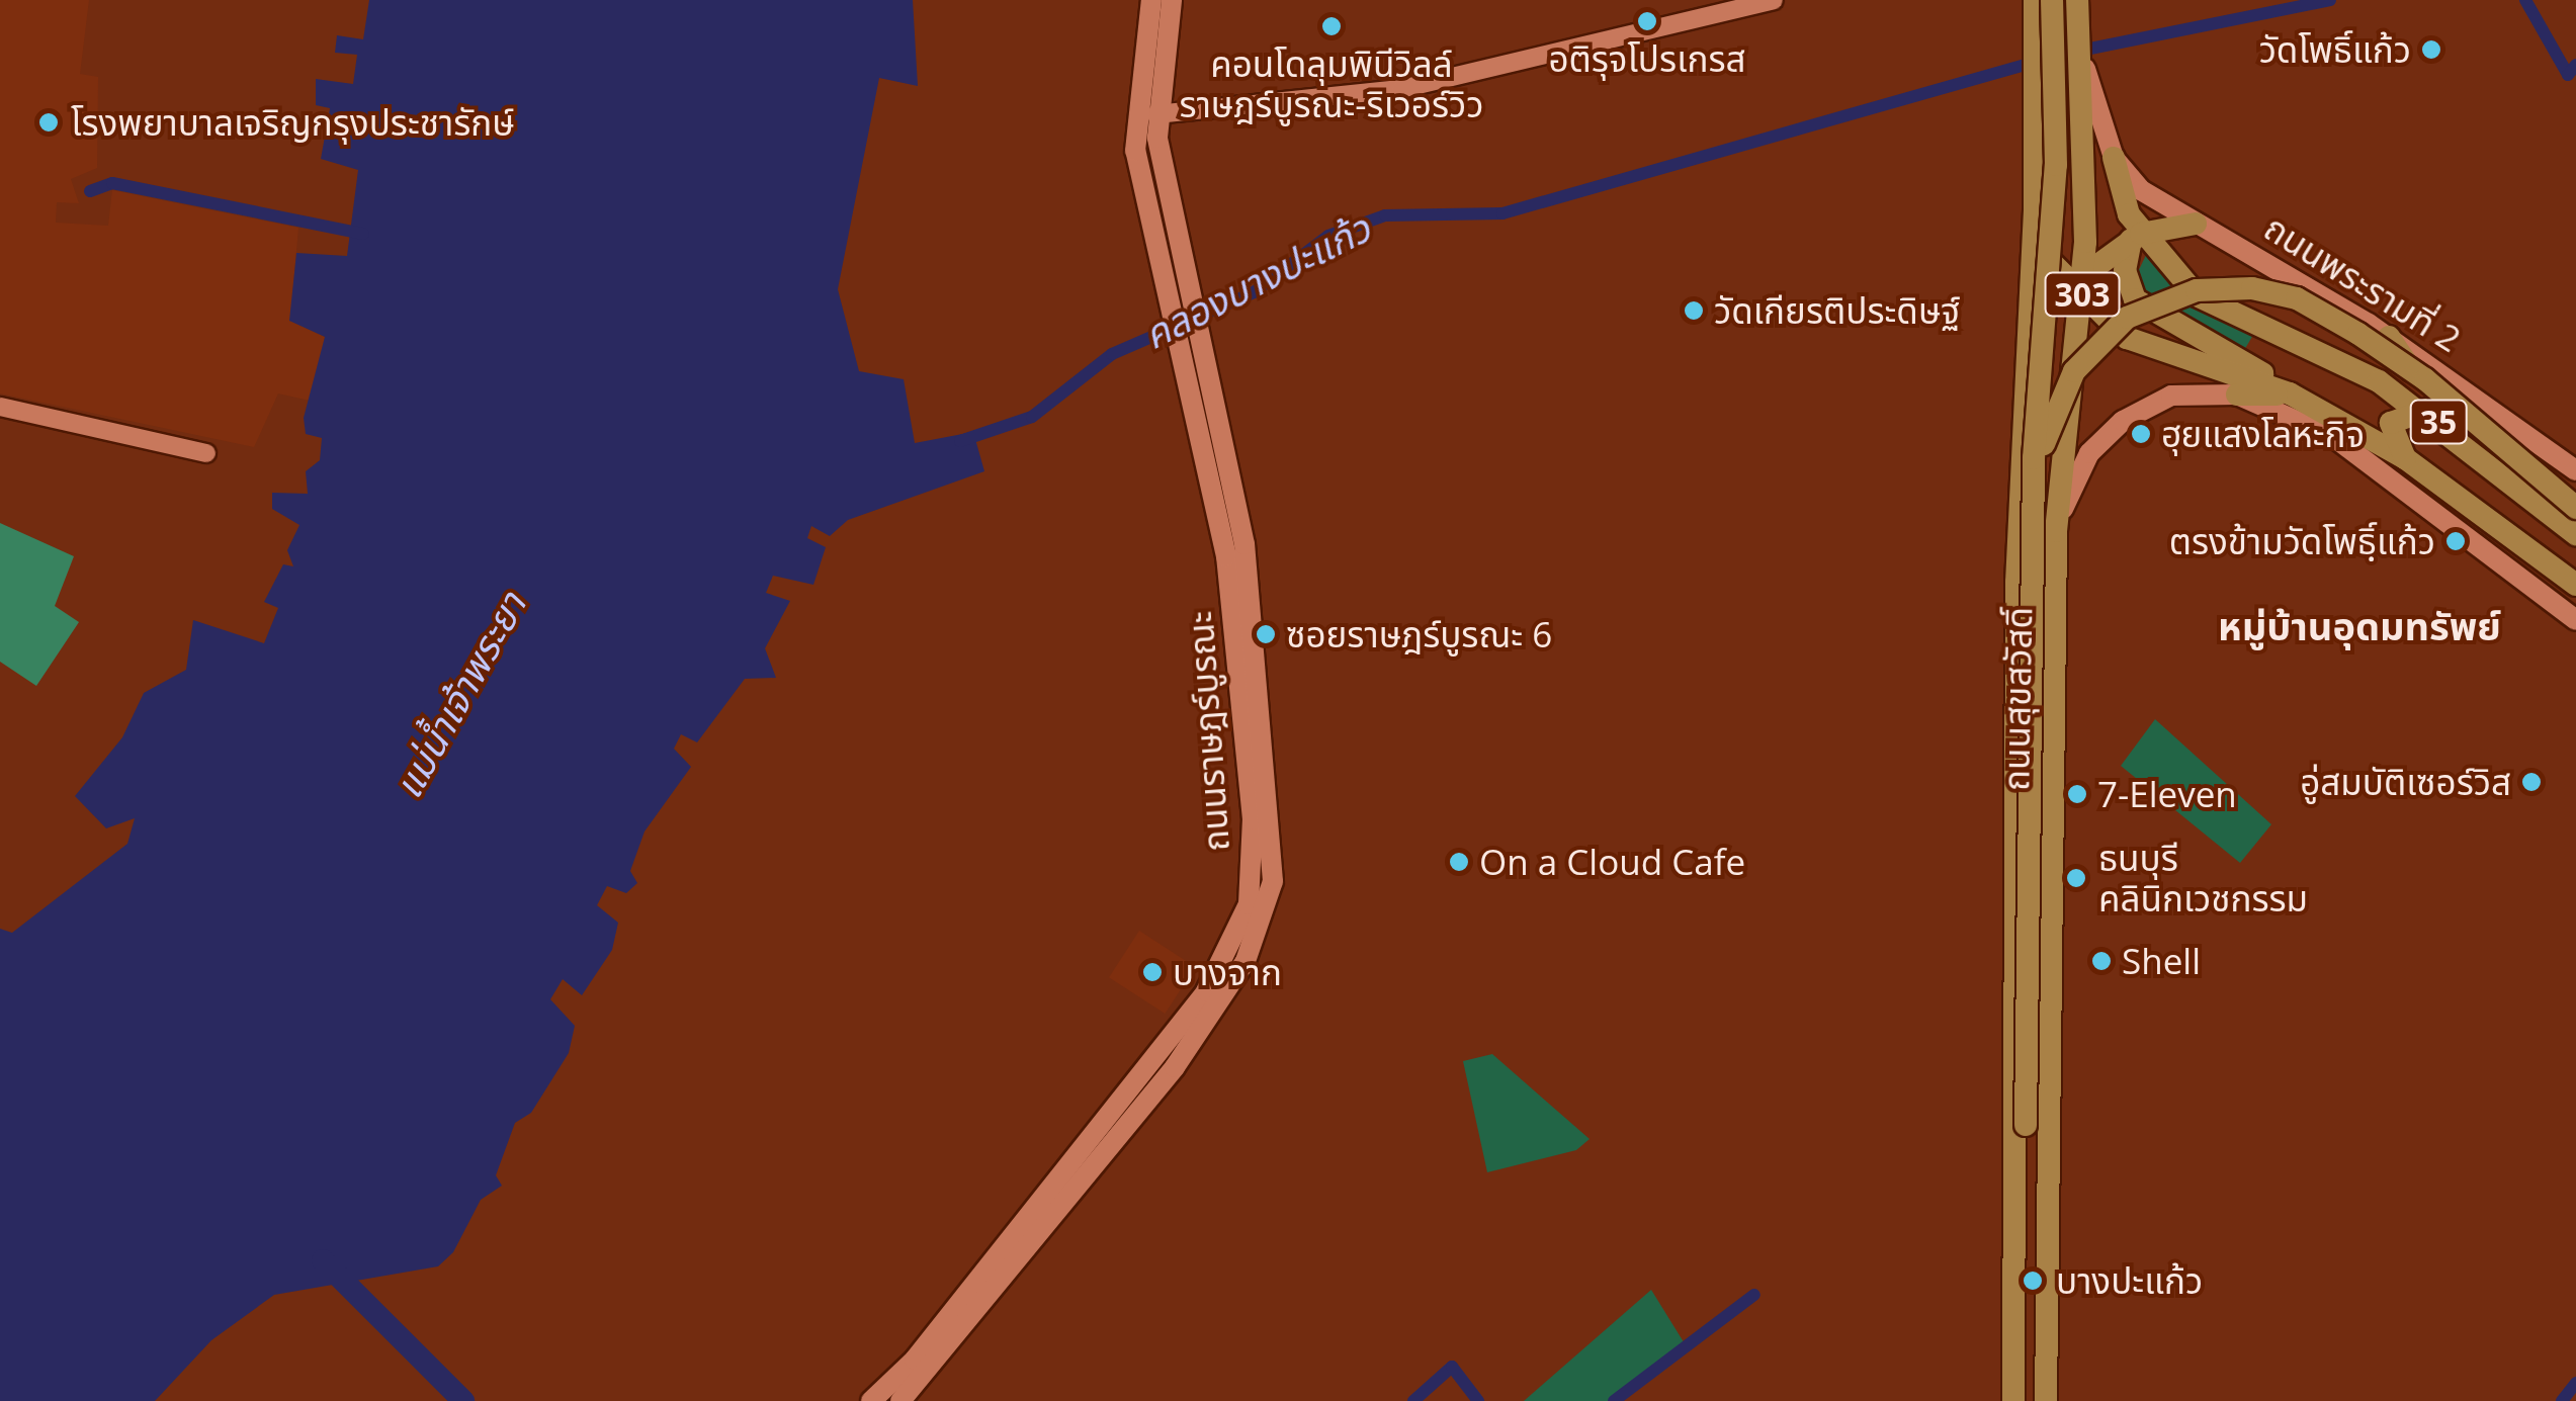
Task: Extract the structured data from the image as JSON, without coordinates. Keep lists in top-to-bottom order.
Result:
{
  "streets": {
    "main road": [
      "ถนนพระรามที่ 2",
      "303",
      "35",
      "ถนนสุขสวัสดิ์",
      "ถนนราษฎร์บูรณะ"
    ]
  },
  "crossings": [
    ["ถนนพระรามที่ 2", "ถนนสุขสวัสดิ์"],
    ["35", "ถนนสุขสวัสดิ์"]
  ],
  "districts": ["หมู่บ้านอุดมทรัพย์"],
  "water": ["คลองบางปะแก้ว", "แม่น้ำเจ้าพระยา"],
  "places": [
    "อติรุจโปรเกรส",
    "คอนโดลุมพินีวิลล์ ราษฎร์บูรณะ-ริเวอร์วิว",
    "วัดโพธิ์แก้ว",
    "โรงพยาบาลเจริญกรุงประชารักษ์",
    "วัดเกียรติประดิษฐ์",
    "ฮุยแสงโลหะกิจ",
    "ตรงข้ามวัดโพธฺิ์แก้ว",
    "ซอยราษฎร์บูรณะ 6",
    "อู่สมบัติเซอร์วิส",
    "7-Eleven",
    "On a Cloud Cafe",
    "ธนบุรี คลินิกเวชกรรม",
    "Shell",
    "บางจาก",
    "บางปะแก้ว"
  ]
}
